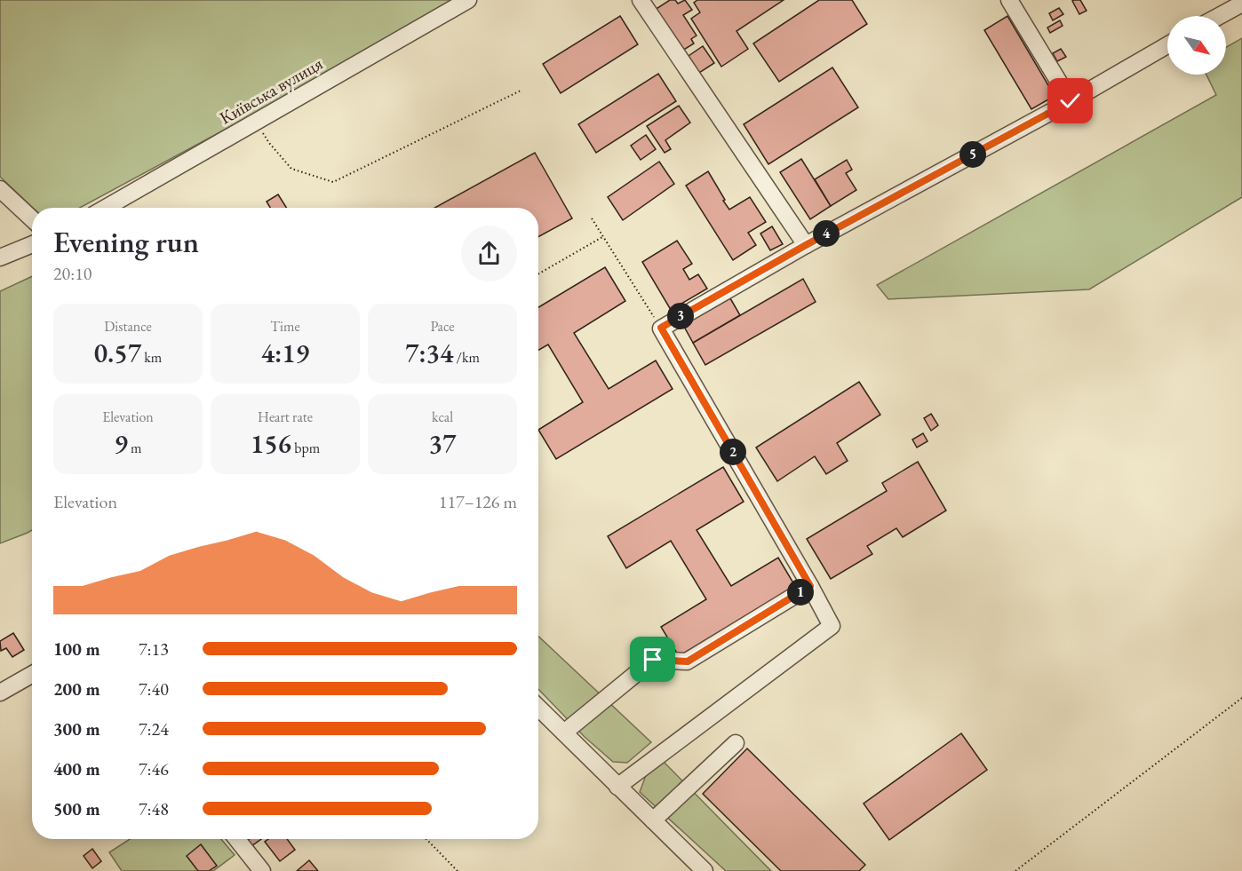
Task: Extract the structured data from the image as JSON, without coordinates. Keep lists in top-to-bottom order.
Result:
{
  "streets": {
    "street": ["Київська вулиця"]
  },
  "north": "bottom right",
  "page": {
    "pins": [
      "5",
      "4",
      "3",
      "2",
      "1"
    ],
    "heading": ["Evening run", "20:10"],
    "stats": [
      ["Distance", "0.57 km"],
      ["Time", "4:19"],
      ["Pace", "7:34 /km"],
      ["Elevation", "9 m"],
      ["Heart rate", "156 bpm"],
      ["kcal", "37"]
    ],
    "chart": ["Elevation", "117–126 m"],
    "list": [
      {
        "name": "100 m",
        "note": "7:13"
      },
      {
        "name": "200 m",
        "note": "7:40"
      },
      {
        "name": "300 m",
        "note": "7:24"
      },
      {
        "name": "400 m",
        "note": "7:46"
      },
      {
        "name": "500 m",
        "note": "7:48"
      }
    ]
  }
}
